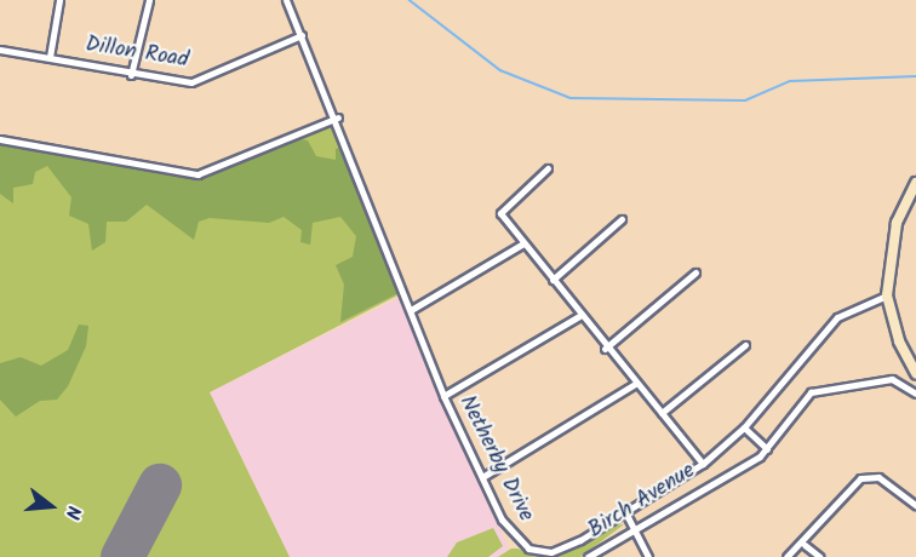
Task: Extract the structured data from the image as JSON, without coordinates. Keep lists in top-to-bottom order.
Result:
{
  "streets": {
    "street": ["Dillon Road", "Netherby Drive", "Birch Avenue"]
  },
  "crossings": [
    ["Dillon Road", "Netherby Drive"]
  ],
  "north": "right"
}
